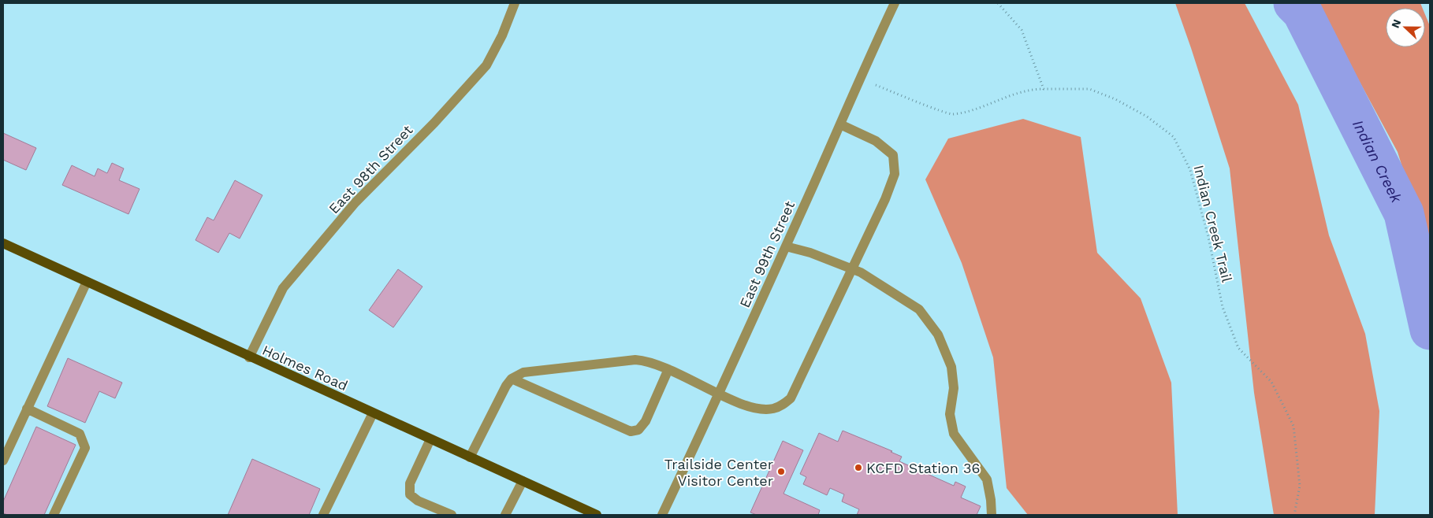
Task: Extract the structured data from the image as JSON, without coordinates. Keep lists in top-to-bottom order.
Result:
{
  "streets": {
    "main road": ["Holmes Road"],
    "street": ["East 98th Street", "East 99th Street"],
    "path": ["Indian Creek Trail"]
  },
  "crossings": [
    ["East 98th Street", "Holmes Road"],
    ["Indian Creek Trail", "East 99th Street"]
  ],
  "water": ["Indian Creek"],
  "places": ["KCFD Station 36", "Trailside Center Visitor Center"],
  "north": "left"
}
